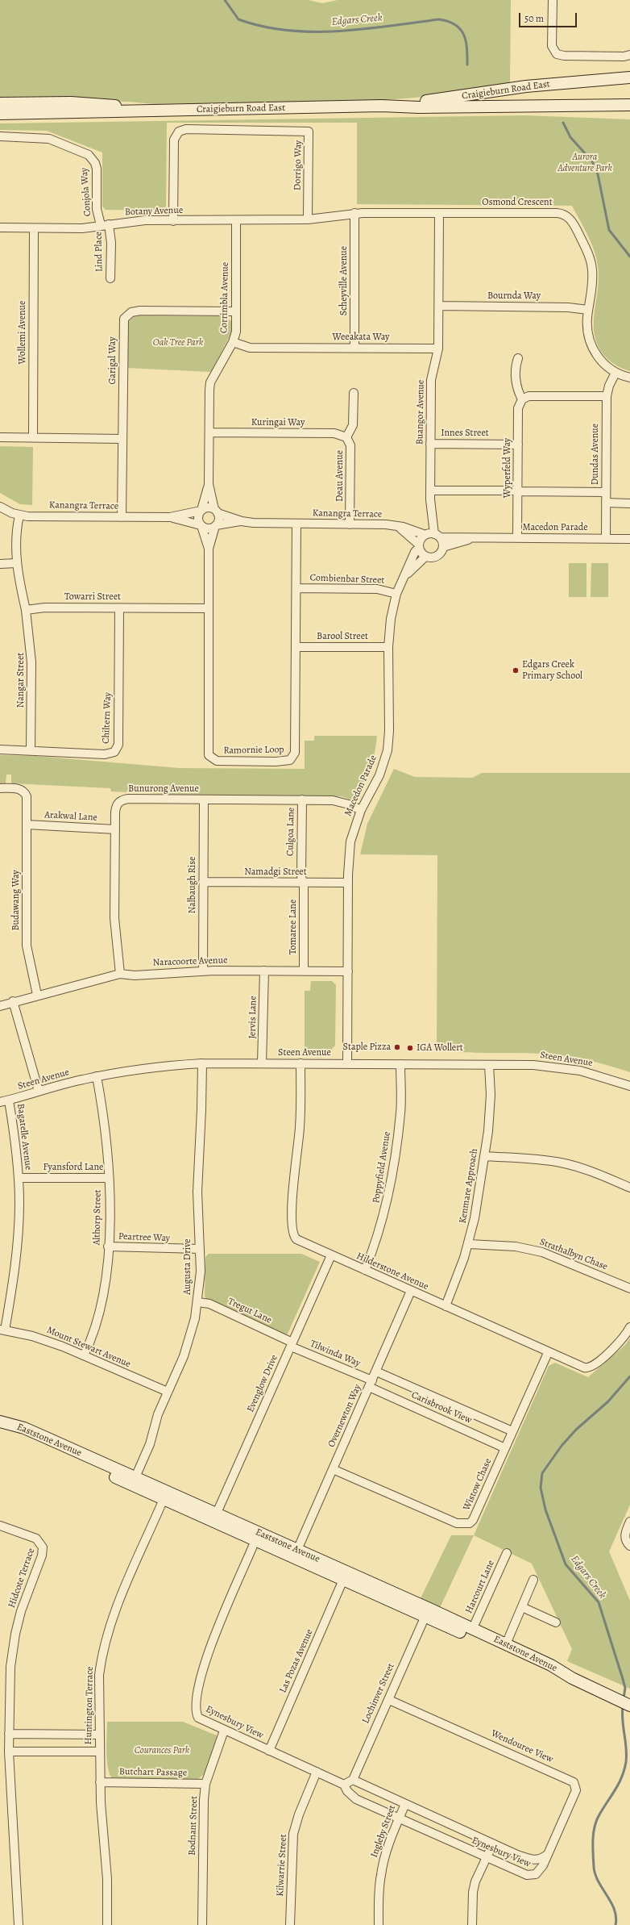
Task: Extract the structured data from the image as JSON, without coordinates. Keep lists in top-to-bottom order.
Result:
{
  "streets": {
    "main road": ["Craigieburn Road East", "Eaststone Avenue"],
    "street": [
      "Dorrigo Way",
      "Conjola Way",
      "Osmond Crescent",
      "Botany Avenue",
      "Lind Place",
      "Scheyville Avenue",
      "Bournda Way",
      "Corrimbla Avenue",
      "Wollemi Avenue",
      "Weeakata Way",
      "Garigal Way",
      "Buangor Avenue",
      "Kuringai Way",
      "Innes Street",
      "Dundas Avenue",
      "Wyperfeld Way",
      "Deau Avenue",
      "Kanangra Terrace",
      "Macedon Parade",
      "Combienbar Street",
      "Towarri Street",
      "Barool Street",
      "Nangar Street",
      "Chiltern Way",
      "Ramornie Loop",
      "Bunurong Avenue",
      "Arakwal Lane",
      "Culgoa Lane",
      "Namadgi Street",
      "Nalbaugh Rise",
      "Budawang Way",
      "Tomaree Lane",
      "Naracoorte Avenue",
      "Jervis Lane",
      "Steen Avenue",
      "Bagatelle Avenue",
      "Fyansford Lane",
      "Poppyfield Avenue",
      "Kenmare Approach",
      "Althorp Street",
      "Peartree Way",
      "Strathalbyn Chase",
      "Augusta Drive",
      "Hilderstone Avenue",
      "Tregut Lane",
      "Mount Stewart Avenue",
      "Tilwinda Way",
      "Evenglow Drive",
      "Carisbrook View",
      "Overnewton Way",
      "Wistow Chase",
      "Hidcote Terrace",
      "Harcourt Lane",
      "Las Pozas Avenue",
      "Lochinver Street",
      "Huntington Terrace",
      "Eynesbury View",
      "Wendouree View",
      "Butchart Passage",
      "Bodnant Street",
      "Ingleby Street",
      "Kilwarrie Street"
    ]
  },
  "crossings": [
    ["Dorrigo Way", "Botany Avenue"],
    ["Conjola Way", "Botany Avenue"],
    ["Conjola Way", "Lind Place"],
    ["Osmond Crescent", "Scheyville Avenue"],
    ["Osmond Crescent", "Bournda Way"],
    ["Osmond Crescent", "Buangor Avenue"],
    ["Osmond Crescent", "Dundas Avenue"],
    ["Botany Avenue", "Lind Place"],
    ["Botany Avenue", "Corrimbla Avenue"],
    ["Botany Avenue", "Wollemi Avenue"],
    ["Scheyville Avenue", "Weeakata Way"],
    ["Bournda Way", "Buangor Avenue"],
    ["Corrimbla Avenue", "Weeakata Way"],
    ["Corrimbla Avenue", "Garigal Way"],
    ["Corrimbla Avenue", "Kuringai Way"],
    ["Corrimbla Avenue", "Kanangra Terrace"],
    ["Corrimbla Avenue", "Ramornie Loop"],
    ["Weeakata Way", "Buangor Avenue"],
    ["Garigal Way", "Kanangra Terrace"],
    ["Buangor Avenue", "Innes Street"],
    ["Buangor Avenue", "Kanangra Terrace"],
    ["Buangor Avenue", "Macedon Parade"],
    ["Kuringai Way", "Deau Avenue"],
    ["Innes Street", "Wyperfeld Way"],
    ["Dundas Avenue", "Macedon Parade"],
    ["Wyperfeld Way", "Macedon Parade"],
    ["Deau Avenue", "Kanangra Terrace"],
    ["Kanangra Terrace", "Macedon Parade"],
    ["Kanangra Terrace", "Ramornie Loop"],
    ["Macedon Parade", "Combienbar Street"],
    ["Macedon Parade", "Barool Street"],
    ["Macedon Parade", "Bunurong Avenue"],
    ["Macedon Parade", "Namadgi Street"],
    ["Macedon Parade", "Naracoorte Avenue"],
    ["Macedon Parade", "Steen Avenue"],
    ["Combienbar Street", "Ramornie Loop"],
    ["Towarri Street", "Nangar Street"],
    ["Towarri Street", "Chiltern Way"],
    ["Towarri Street", "Ramornie Loop"],
    ["Barool Street", "Ramornie Loop"],
    ["Nangar Street", "Chiltern Way"],
    ["Bunurong Avenue", "Arakwal Lane"],
    ["Bunurong Avenue", "Culgoa Lane"],
    ["Bunurong Avenue", "Nalbaugh Rise"],
    ["Bunurong Avenue", "Naracoorte Avenue"],
    ["Arakwal Lane", "Budawang Way"],
    ["Culgoa Lane", "Namadgi Street"],
    ["Culgoa Lane", "Tomaree Lane"],
    ["Namadgi Street", "Nalbaugh Rise"],
    ["Namadgi Street", "Tomaree Lane"],
    ["Nalbaugh Rise", "Naracoorte Avenue"],
    ["Budawang Way", "Naracoorte Avenue"],
    ["Tomaree Lane", "Naracoorte Avenue"],
    ["Naracoorte Avenue", "Jervis Lane"],
    ["Jervis Lane", "Steen Avenue"],
    ["Steen Avenue", "Bagatelle Avenue"],
    ["Steen Avenue", "Poppyfield Avenue"],
    ["Steen Avenue", "Kenmare Approach"],
    ["Steen Avenue", "Althorp Street"],
    ["Steen Avenue", "Augusta Drive"],
    ["Steen Avenue", "Hilderstone Avenue"],
    ["Bagatelle Avenue", "Fyansford Lane"],
    ["Bagatelle Avenue", "Mount Stewart Avenue"],
    ["Fyansford Lane", "Althorp Street"],
    ["Poppyfield Avenue", "Hilderstone Avenue"],
    ["Kenmare Approach", "Strathalbyn Chase"],
    ["Kenmare Approach", "Hilderstone Avenue"],
    ["Althorp Street", "Peartree Way"],
    ["Althorp Street", "Mount Stewart Avenue"],
    ["Peartree Way", "Augusta Drive"],
    ["Augusta Drive", "Tregut Lane"],
    ["Augusta Drive", "Mount Stewart Avenue"],
    ["Augusta Drive", "Eaststone Avenue"],
    ["Hilderstone Avenue", "Evenglow Drive"],
    ["Hilderstone Avenue", "Overnewton Way"],
    ["Hilderstone Avenue", "Wistow Chase"],
    ["Tregut Lane", "Tilwinda Way"],
    ["Tregut Lane", "Evenglow Drive"],
    ["Tilwinda Way", "Evenglow Drive"],
    ["Tilwinda Way", "Carisbrook View"],
    ["Tilwinda Way", "Overnewton Way"],
    ["Evenglow Drive", "Eaststone Avenue"],
    ["Carisbrook View", "Overnewton Way"],
    ["Carisbrook View", "Wistow Chase"],
    ["Overnewton Way", "Eaststone Avenue"],
    ["Overnewton Way", "Wistow Chase"],
    ["Eaststone Avenue", "Harcourt Lane"],
    ["Eaststone Avenue", "Las Pozas Avenue"],
    ["Eaststone Avenue", "Lochinver Street"],
    ["Eaststone Avenue", "Huntington Terrace"],
    ["Eaststone Avenue", "Eynesbury View"],
    ["Las Pozas Avenue", "Eynesbury View"],
    ["Lochinver Street", "Eynesbury View"],
    ["Lochinver Street", "Wendouree View"],
    ["Huntington Terrace", "Butchart Passage"],
    ["Eynesbury View", "Wendouree View"],
    ["Eynesbury View", "Bodnant Street"],
    ["Eynesbury View", "Ingleby Street"],
    ["Eynesbury View", "Kilwarrie Street"],
    ["Butchart Passage", "Bodnant Street"]
  ],
  "water": ["Edgars Creek"],
  "parks": ["Aurora Adventure Park", "Oak Tree Park", "Courances Park"],
  "places": ["Edgars Creek Primary School", "Staple Pizza", "IGA Wollert"],
  "scale_bar": "50 m"
}
